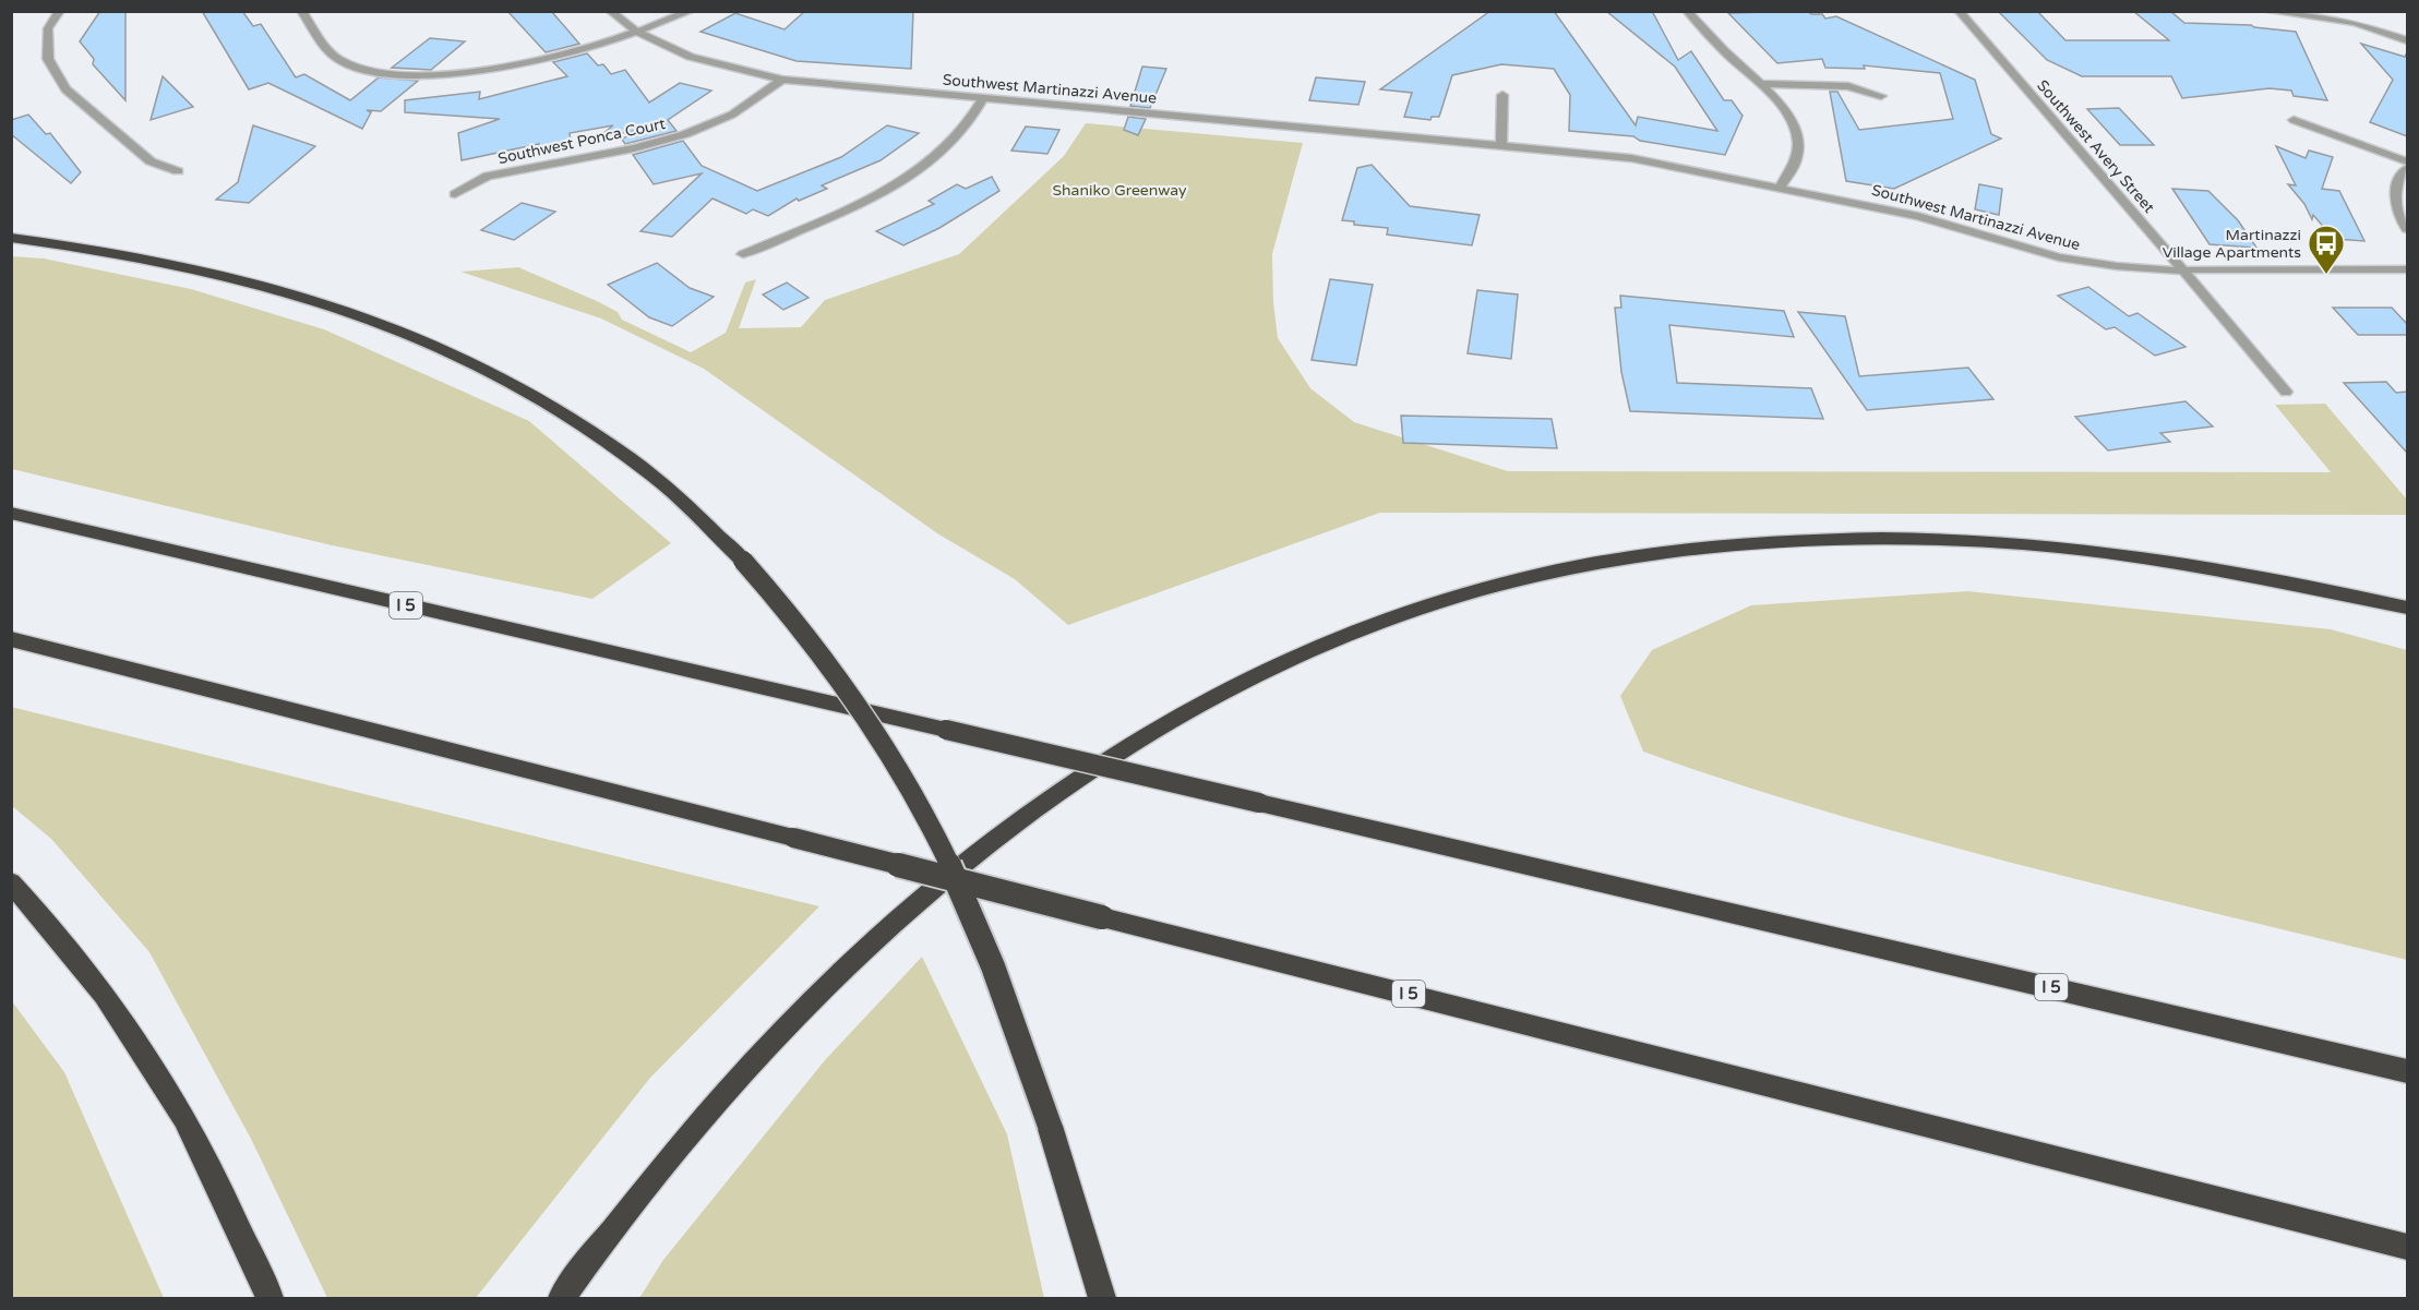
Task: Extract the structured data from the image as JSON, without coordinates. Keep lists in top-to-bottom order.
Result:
{
  "streets": {
    "highway": ["I 5"],
    "street": ["Southwest Martinazzi Avenue", "Southwest Ponca Court", "Southwest Avery Street"]
  },
  "crossings": [
    ["Southwest Martinazzi Avenue", "Southwest Ponca Court"],
    ["Southwest Martinazzi Avenue", "Southwest Avery Street"]
  ],
  "parks": ["Shaniko Greenway"],
  "places": {
    "bus stop": ["Martinazzi Village Apartments"]
  }
}
